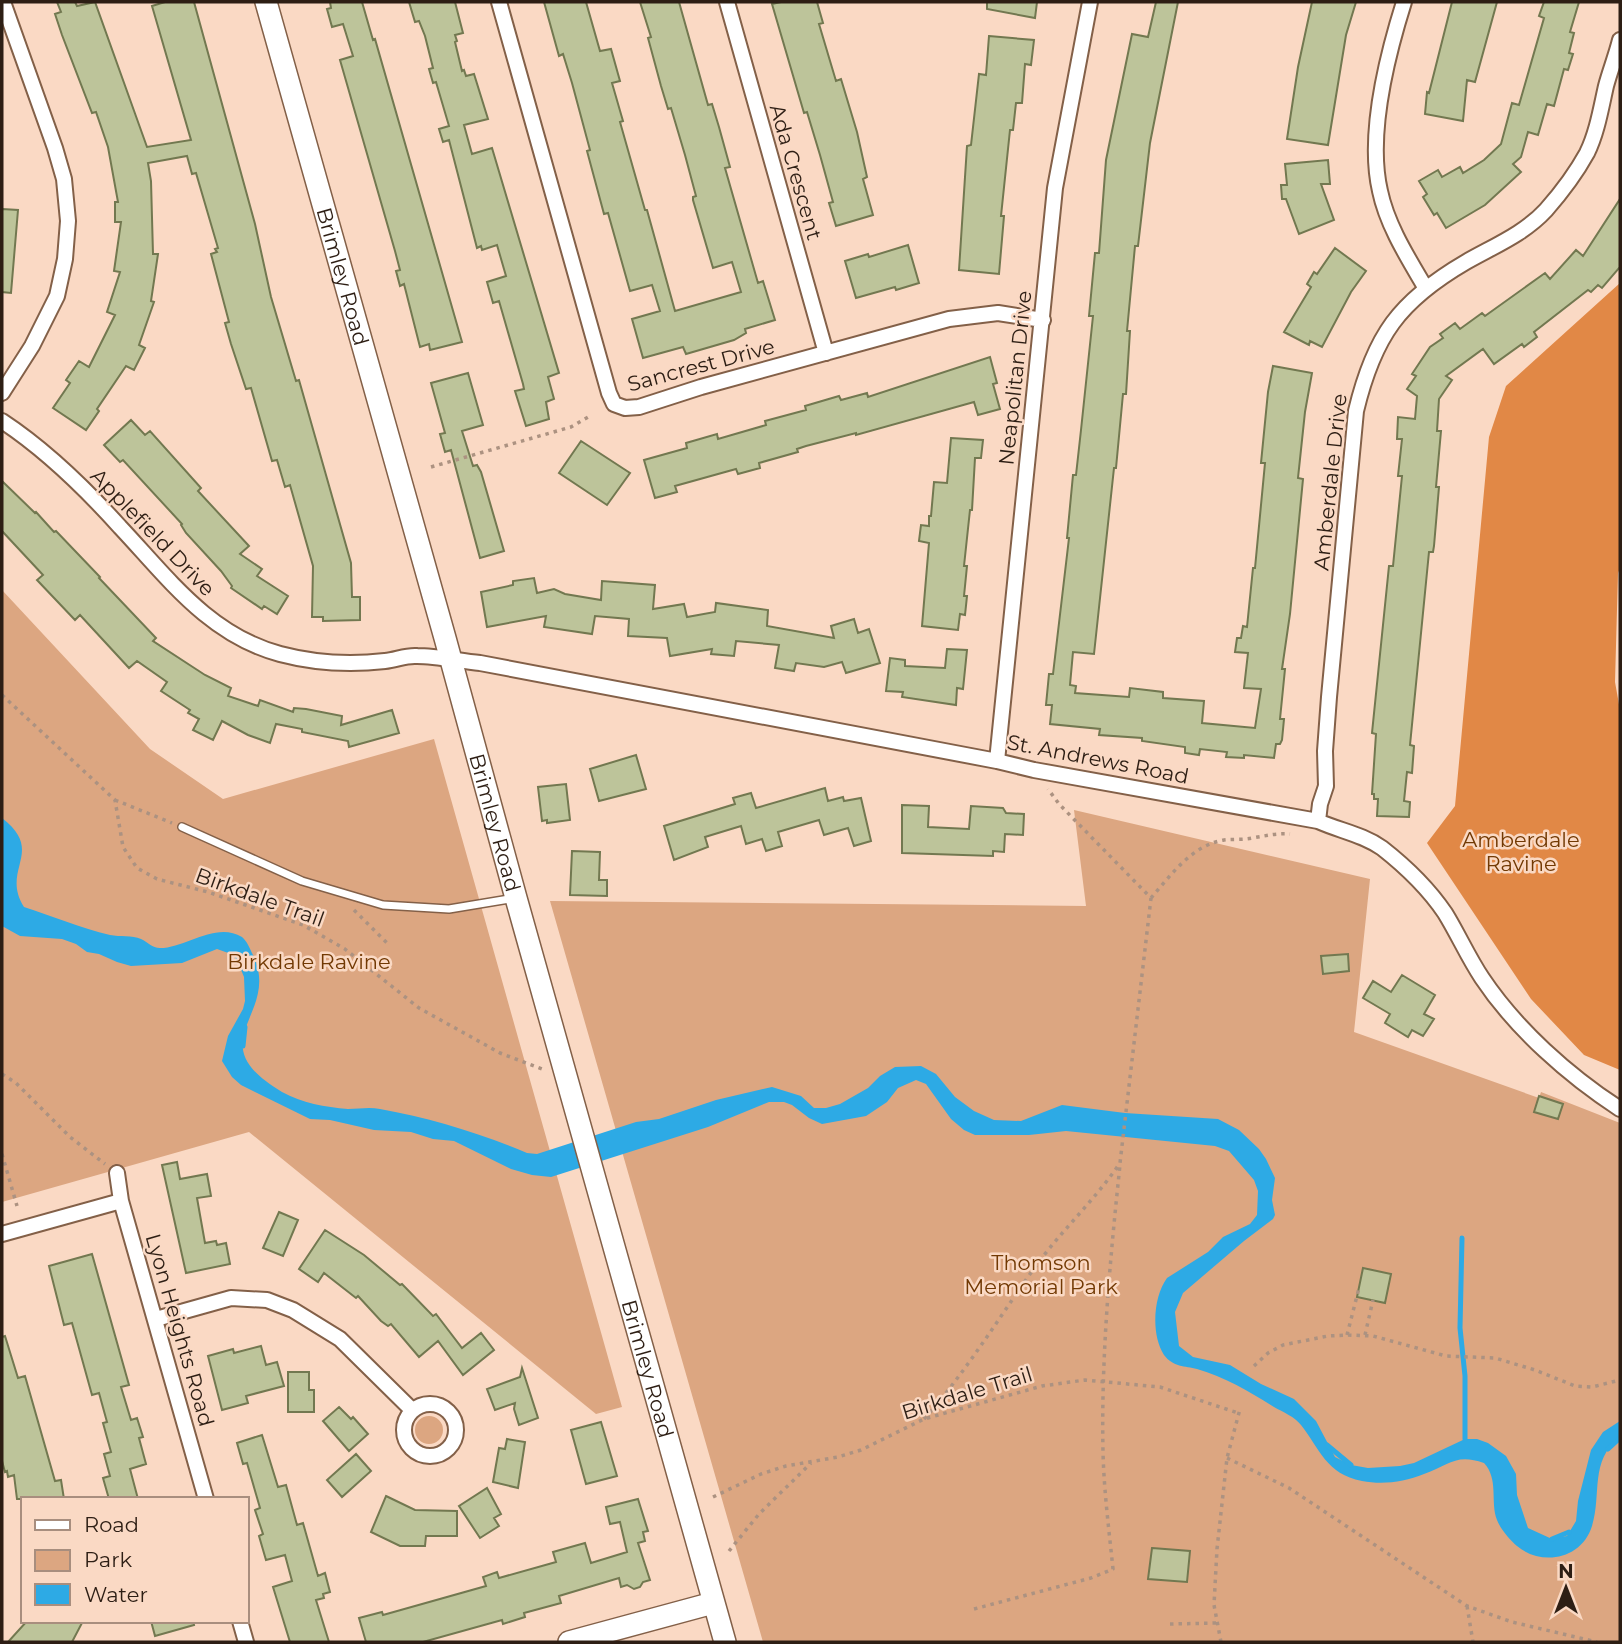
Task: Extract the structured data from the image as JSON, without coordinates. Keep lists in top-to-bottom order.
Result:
{
  "streets": {
    "main road": ["Brimley Road"],
    "street": [
      "Ada Crescent",
      "Sancrest Drive",
      "Neapolitan Drive",
      "Amberdale Drive",
      "Applefield Drive",
      "St. Andrews Road",
      "Lyon Heights Road"
    ],
    "path": ["Birkdale Trail"]
  },
  "crossings": [
    ["Ada Crescent", "Sancrest Drive"],
    ["Brimley Road", "Applefield Drive"],
    ["Brimley Road", "St. Andrews Road"],
    ["Brimley Road", "Birkdale Trail"],
    ["Sancrest Drive", "Neapolitan Drive"],
    ["Neapolitan Drive", "St. Andrews Road"],
    ["Amberdale Drive", "St. Andrews Road"],
    ["Applefield Drive", "St. Andrews Road"]
  ],
  "parks": ["Amberdale Ravine", "Birkdale Ravine", "Thomson Memorial Park"],
  "legend": ["Road", "Park", "Water"],
  "north": "top"
}
